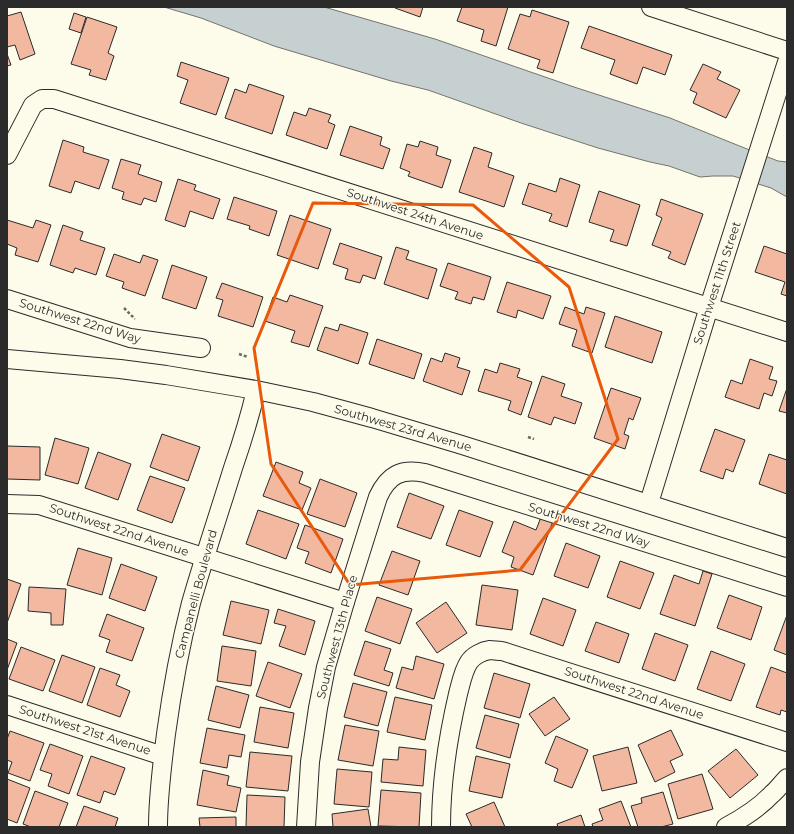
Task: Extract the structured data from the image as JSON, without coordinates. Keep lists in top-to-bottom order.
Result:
{
  "streets": {
    "street": [
      "Southwest 24th Avenue",
      "Southwest 11th Street",
      "Southwest 22nd Way",
      "Southwest 23rd Avenue",
      "Southwest 22nd Avenue",
      "Campanelli Boulevard",
      "Southwest 13th Place",
      "Southwest 21st Avenue"
    ]
  },
  "crossings": [
    ["Southwest 24th Avenue", "Southwest 11th Street"],
    ["Southwest 11th Street", "Southwest 23rd Avenue"],
    ["Southwest 22nd Way", "Southwest 13th Place"],
    ["Southwest 23rd Avenue", "Campanelli Boulevard"],
    ["Southwest 22nd Avenue", "Campanelli Boulevard"],
    ["Southwest 22nd Avenue", "Southwest 13th Place"],
    ["Campanelli Boulevard", "Southwest 21st Avenue"]
  ]
}
